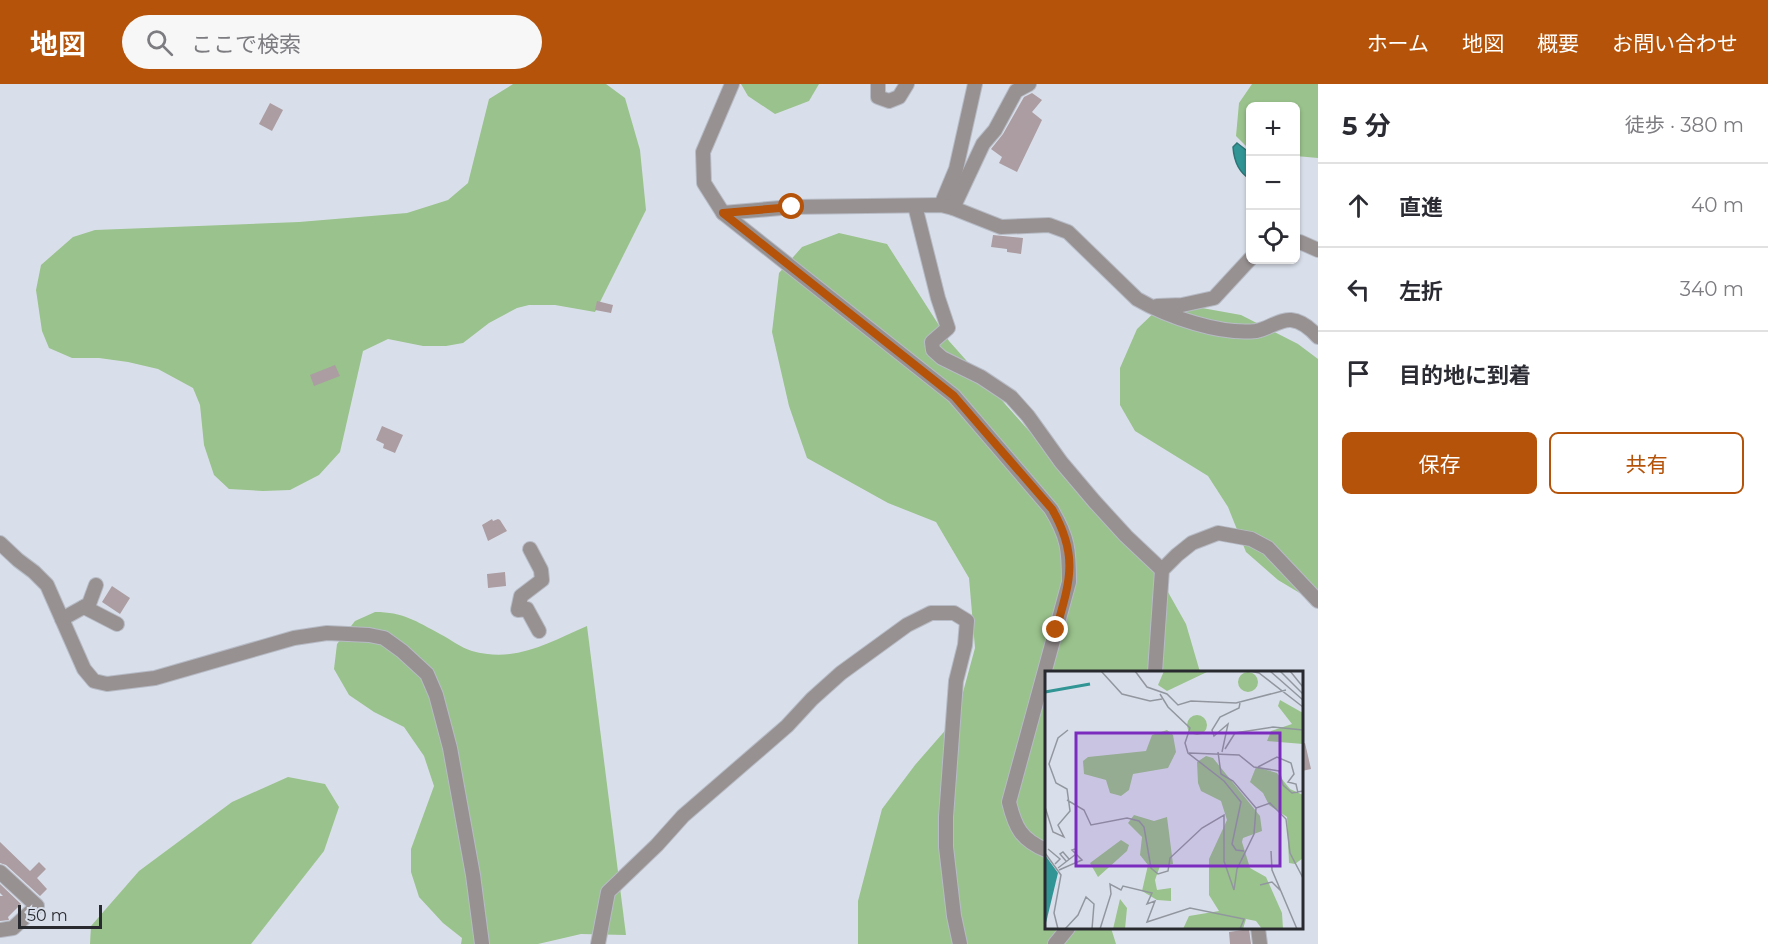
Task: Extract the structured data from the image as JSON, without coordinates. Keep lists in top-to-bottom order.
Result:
{
  "scale_bar": "50 m",
  "page": {
    "header": "地図",
    "search": "ここで検索",
    "nav": [
      "ホーム",
      "地図",
      "概要",
      "お問い合わせ"
    ],
    "heading": ["5 分", "徒歩 · 380 m"],
    "map_buttons": ["+", "−"],
    "list": [
      ["直進", "40 m"],
      ["左折", "340 m"],
      "目的地に到着"
    ],
    "buttons": ["保存", "共有"],
    "scale": "50 m"
  }
}
